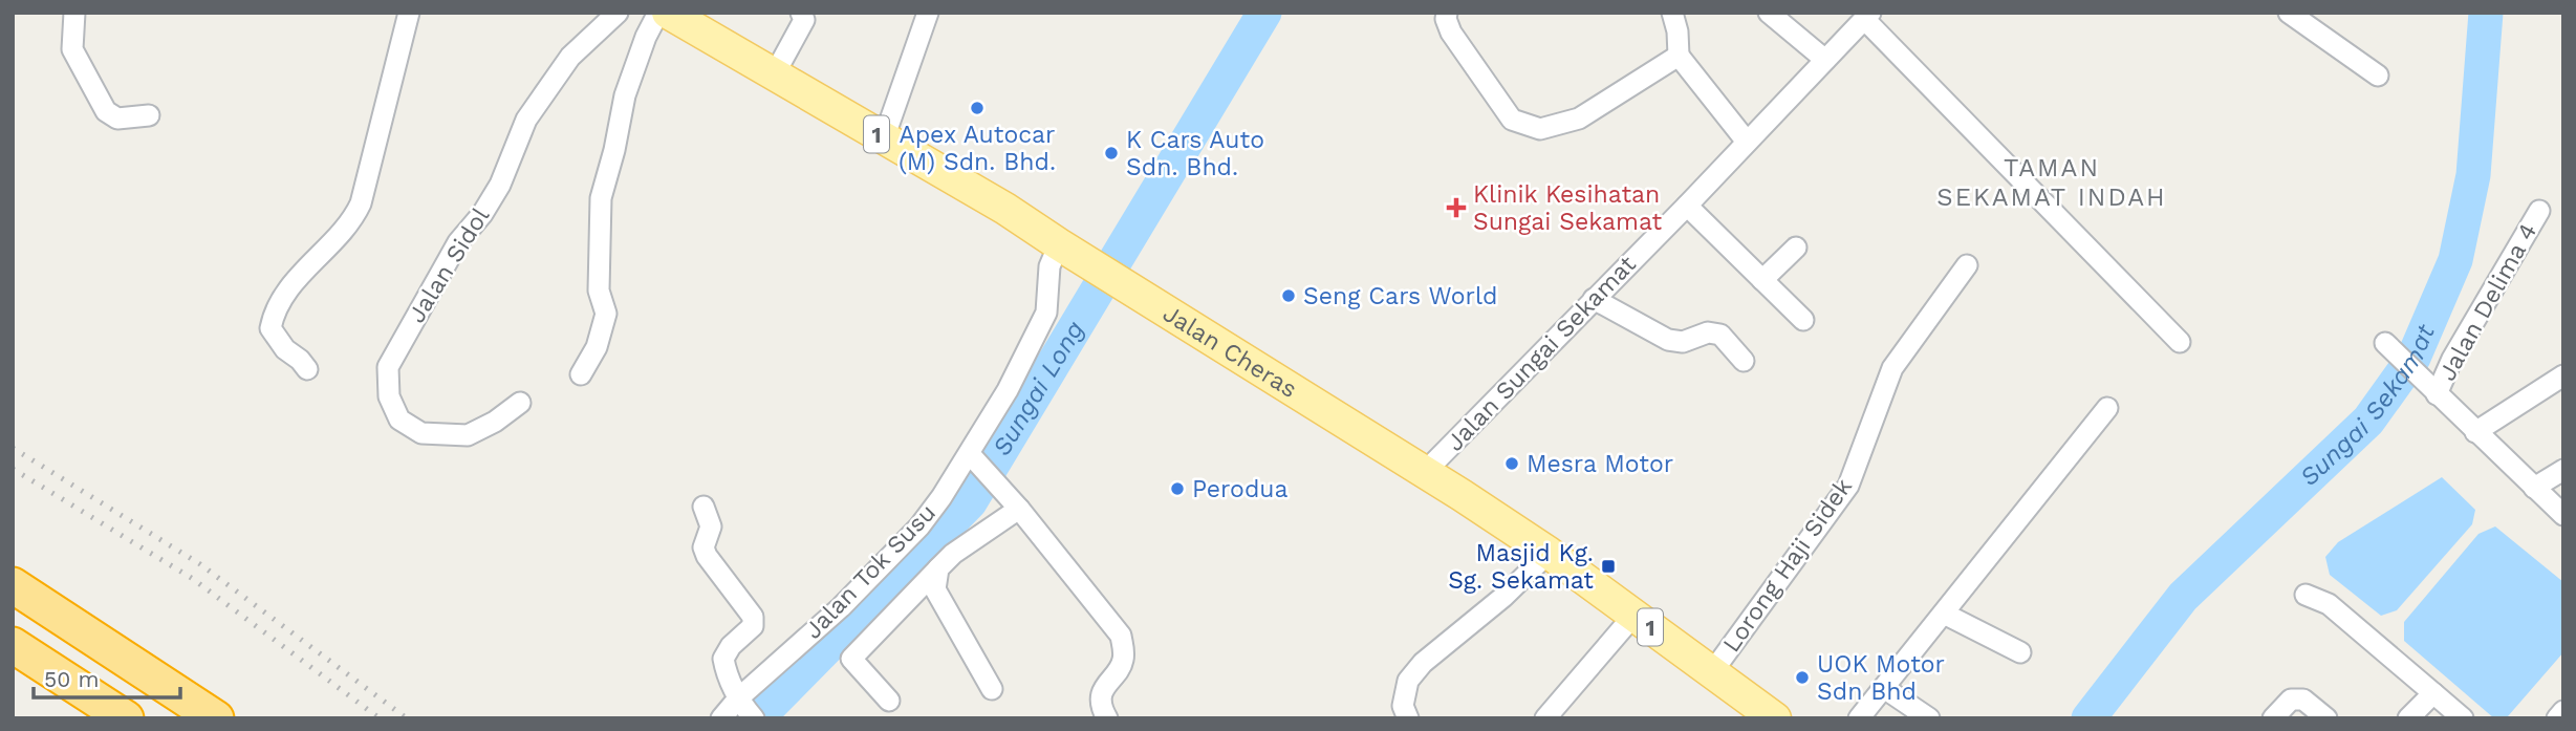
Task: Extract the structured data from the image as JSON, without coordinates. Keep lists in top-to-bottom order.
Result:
{
  "streets": {
    "main road": ["1", "Jalan Cheras"],
    "street": [
      "Jalan Sidol",
      "Jalan Delima 4",
      "Jalan Sungai Sekamat",
      "Lorong Haji Sidek",
      "Jalan Tok Susu"
    ]
  },
  "crossings": [
    ["Jalan Cheras", "Jalan Sungai Sekamat"],
    ["Jalan Cheras", "Lorong Haji Sidek"],
    ["Jalan Cheras", "Jalan Tok Susu"]
  ],
  "districts": ["TAMAN SEKAMAT INDAH"],
  "water": ["Sungai Long", "Sungai Sekamat"],
  "places": {
    "other": [
      "Apex Autocar (M) Sdn. Bhd.",
      "K Cars Auto Sdn. Bhd.",
      "Seng Cars World",
      "Mesra Motor",
      "Perodua",
      "UOK Motor Sdn Bhd"
    ],
    "health": ["Klinik Kesihatan Sungai Sekamat"],
    "transit": ["Masjid Kg. Sg. Sekamat"]
  },
  "scale_bar": "50 m"
}
